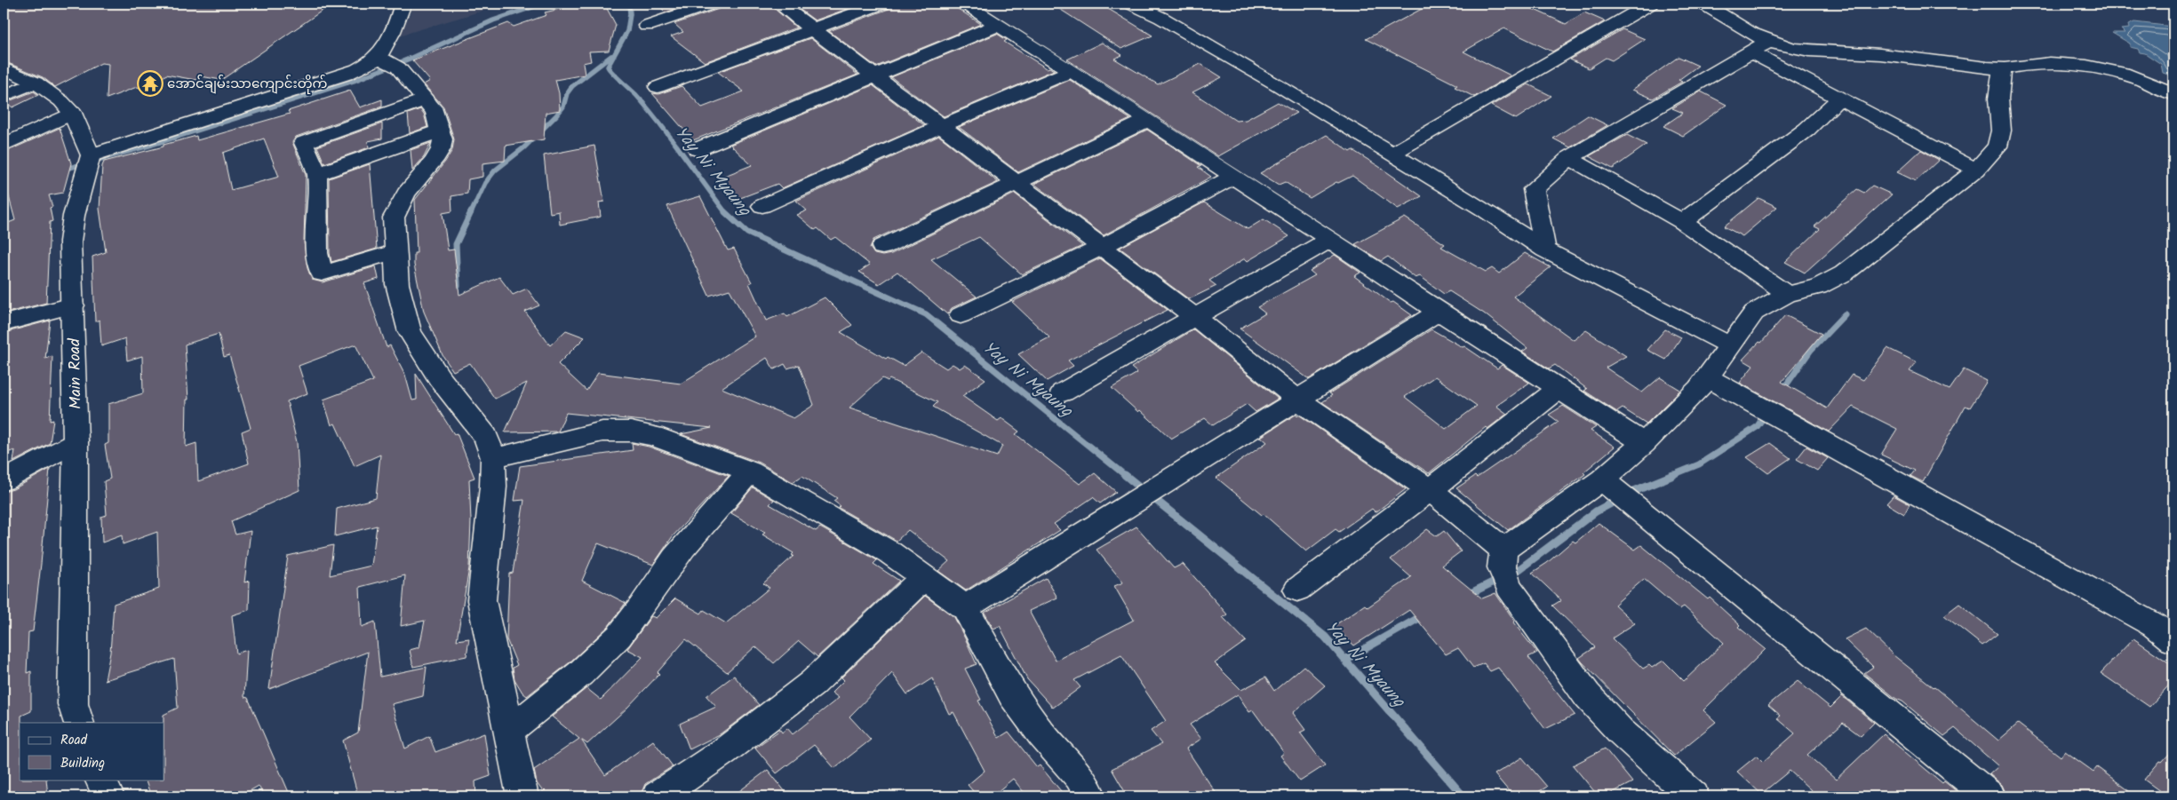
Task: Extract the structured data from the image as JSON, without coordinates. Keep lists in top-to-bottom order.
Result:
{
  "streets": {
    "street": ["Main Road"]
  },
  "water": ["Yay Ni Myaung"],
  "places": {
    "temple": ["အောင်ချမ်းသာကျောင်းတိုက်"]
  },
  "legend": ["Road", "Building"]
}
